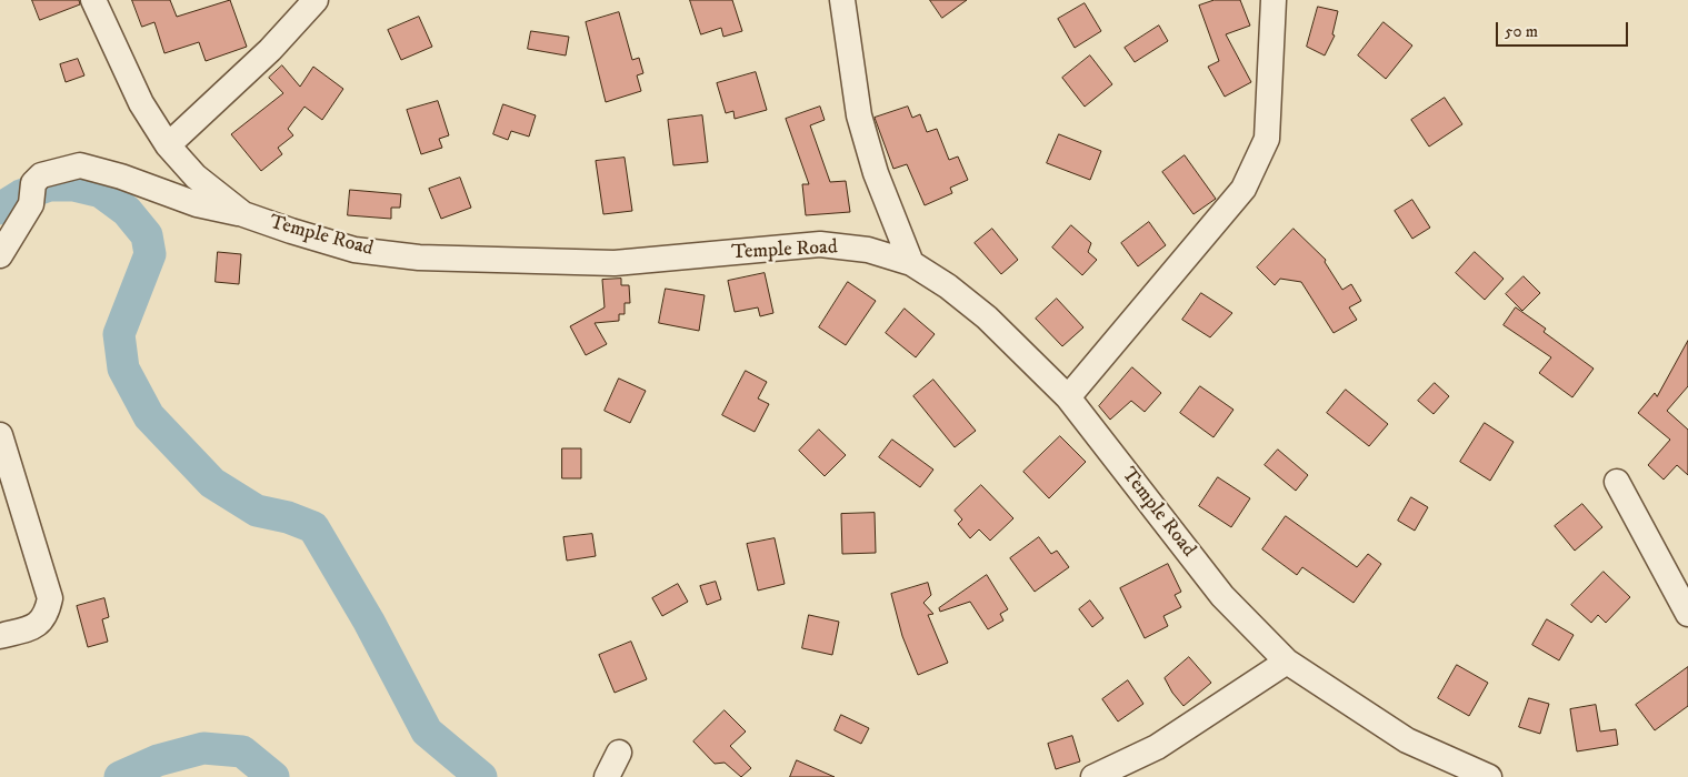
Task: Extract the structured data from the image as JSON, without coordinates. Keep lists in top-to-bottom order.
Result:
{
  "streets": {
    "street": ["Temple Road"]
  },
  "scale_bar": "50 m"
}
